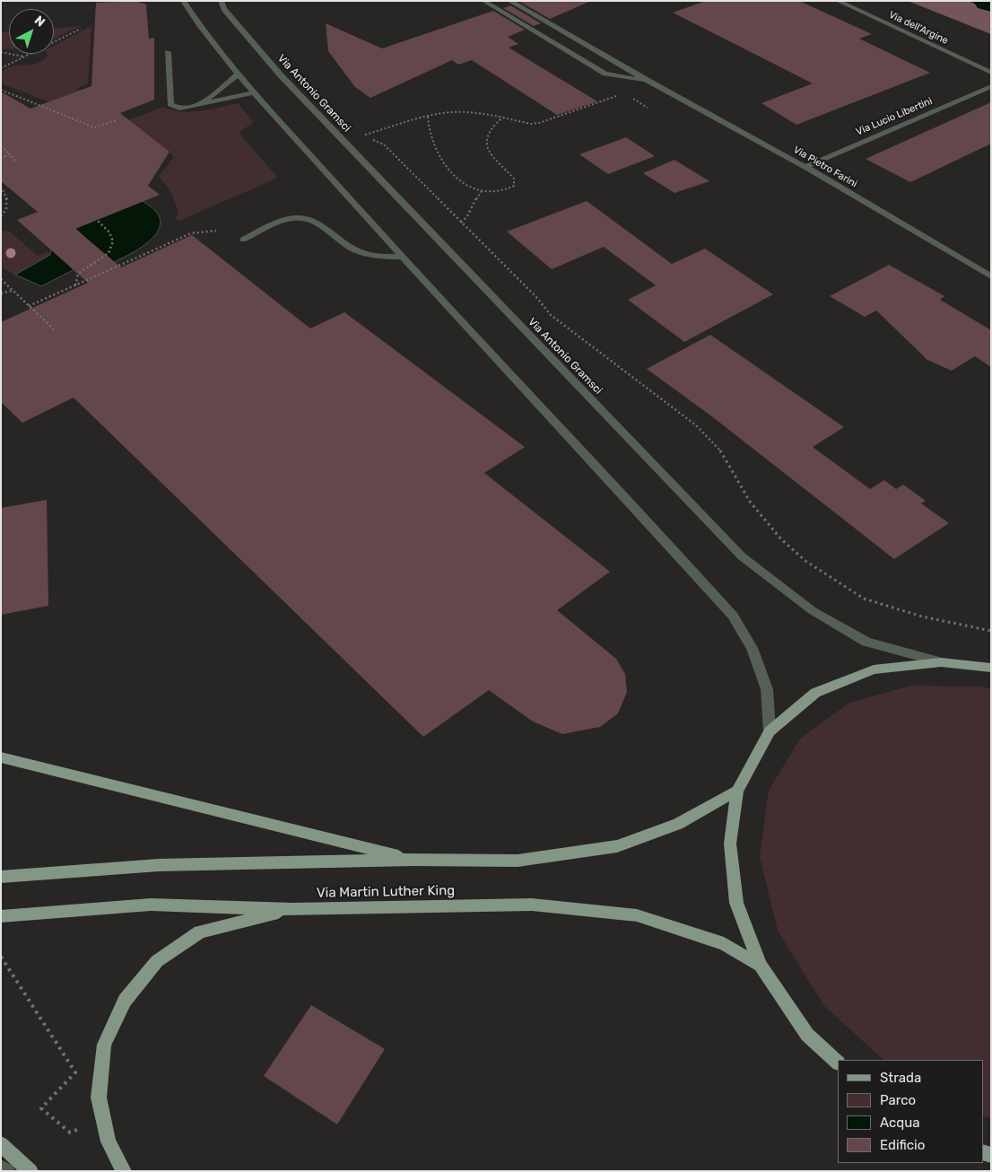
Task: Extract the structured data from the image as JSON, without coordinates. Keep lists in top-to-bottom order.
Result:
{
  "streets": {
    "main road": ["Via Martin Luther King"],
    "street": [
      "Via dell'Argine",
      "Via Antonio Gramsci",
      "Via Lucio Libertini",
      "Via Pietro Farini"
    ]
  },
  "crossings": [
    ["Via Lucio Libertini", "Via Pietro Farini"]
  ],
  "legend": [
    "Strada",
    "Parco",
    "Acqua",
    "Edificio"
  ],
  "north": "top right"
}
